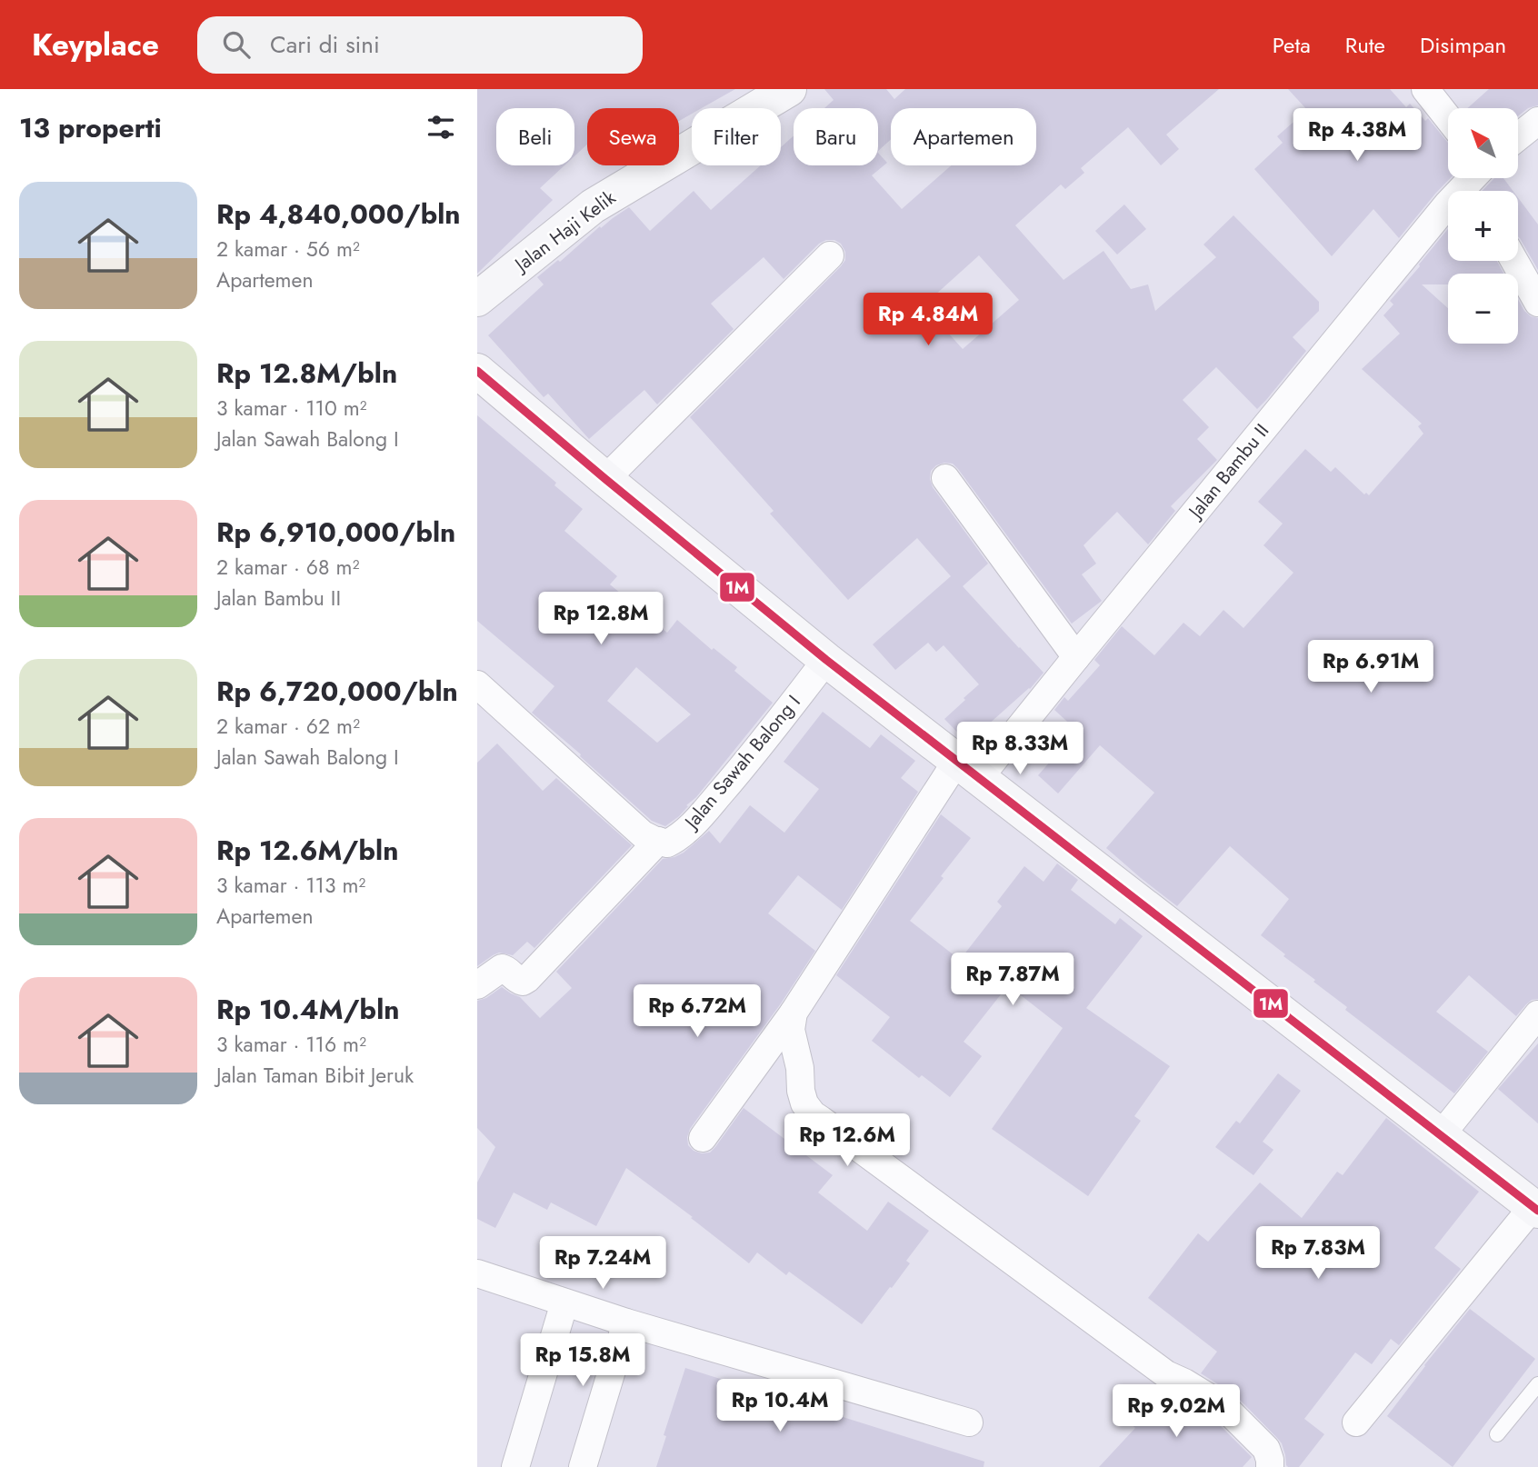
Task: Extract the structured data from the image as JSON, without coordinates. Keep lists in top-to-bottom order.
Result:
{
  "streets": {
    "main road": ["Jalan Haji Kelik"],
    "street": ["Jalan Bambu II", "Jalan Sawah Balong I"]
  },
  "lines": ["transit line 1M"],
  "north": "top left",
  "page": {
    "header": "Keyplace",
    "search": "Cari di sini",
    "nav": ["Peta", "Rute", "Disimpan"],
    "heading": "13 properti",
    "map_buttons": ["+", "−"],
    "price": [
      "Rp 4.38M",
      "Rp 4.84M",
      "Rp 12.8M",
      "Rp 6.91M",
      "Rp 8.33M",
      "Rp 7.87M",
      "Rp 6.72M",
      "Rp 12.6M",
      "Rp 7.83M",
      "Rp 7.24M",
      "Rp 15.8M",
      "Rp 10.4M",
      "Rp 9.02M"
    ],
    "chip": [
      "Beli",
      "Sewa",
      "Filter",
      "Baru",
      "Apartemen"
    ],
    "list": [
      {
        "name": "Rp 4,840,000/bln",
        "note": "2 kamar · 56 m² · Apartemen"
      },
      {
        "name": "Rp 12.8M/bln",
        "note": "3 kamar · 110 m² · Jalan Sawah Balong I"
      },
      {
        "name": "Rp 6,910,000/bln",
        "note": "2 kamar · 68 m² · Jalan Bambu II"
      },
      {
        "name": "Rp 6,720,000/bln",
        "note": "2 kamar · 62 m² · Jalan Sawah Balong I"
      },
      {
        "name": "Rp 12.6M/bln",
        "note": "3 kamar · 113 m² · Apartemen"
      },
      {
        "name": "Rp 10.4M/bln",
        "note": "3 kamar · 116 m² · Jalan Taman Bibit Jeruk"
      }
    ]
  }
}
